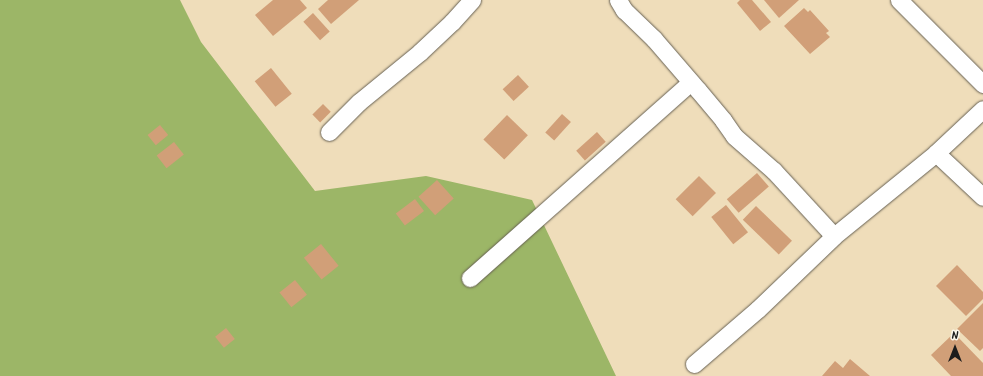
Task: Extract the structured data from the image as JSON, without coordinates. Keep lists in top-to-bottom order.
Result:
{
  "north": "top"
}
